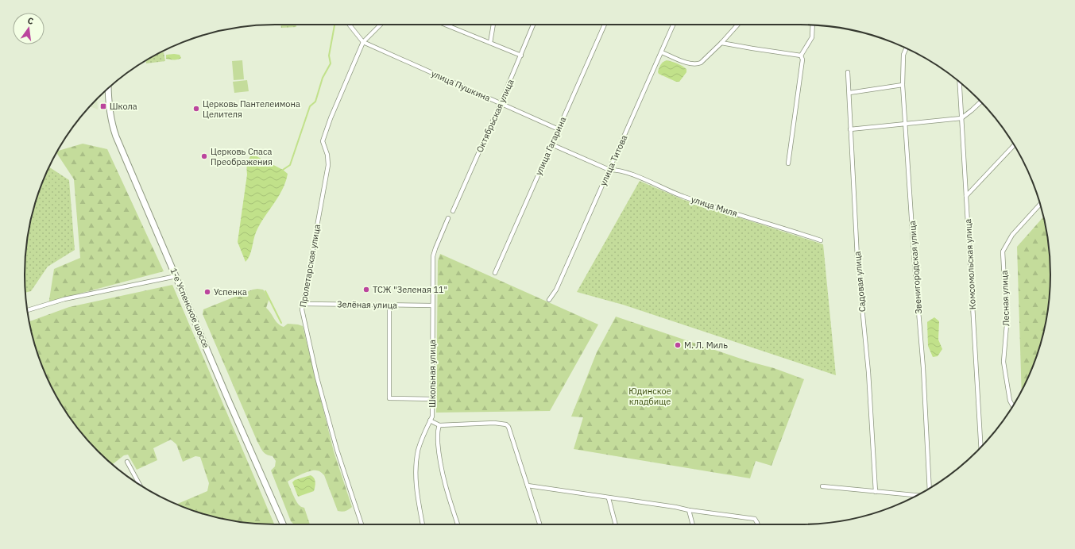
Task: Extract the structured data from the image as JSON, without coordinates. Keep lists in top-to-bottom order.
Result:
{
  "streets": {
    "main road": ["1-е Успенское шоссе"],
    "street": [
      "улица Пушкина",
      "Октябрьская улица",
      "улица Гагарина",
      "улица Титова",
      "улица Миля",
      "Комсомольская улица",
      "Пролетарская улица",
      "Звенигородская улица",
      "Садовая улица",
      "Лесная улица",
      "Зелёная улица",
      "Школьная улица"
    ]
  },
  "crossings": [
    ["улица Пушкина", "Октябрьская улица"],
    ["улица Пушкина", "улица Гагарина"],
    ["улица Пушкина", "Пролетарская улица"],
    ["улица Титова", "улица Миля"],
    ["Пролетарская улица", "Зелёная улица"],
    ["Зелёная улица", "Школьная улица"]
  ],
  "parks": ["Юдинское кладбище"],
  "places": {
    "transit": ["Школа"],
    "other": [
      "Церковь Пантелеимона Целителя",
      "Церковь Спаса Преображения",
      "ТСЖ \"Зеленая 11\"",
      "Успенка",
      "М. Л. Миль"
    ]
  },
  "north": "top"
}
